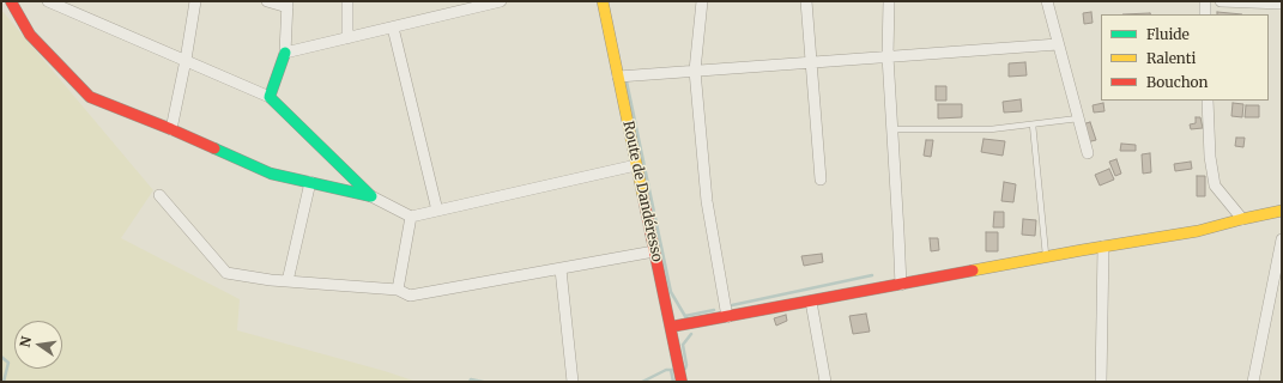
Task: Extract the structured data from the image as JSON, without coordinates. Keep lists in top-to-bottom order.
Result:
{
  "streets": {
    "street": ["Route de Dandéresso"]
  },
  "legend": ["Fluide", "Ralenti", "Bouchon"],
  "north": "left"
}
